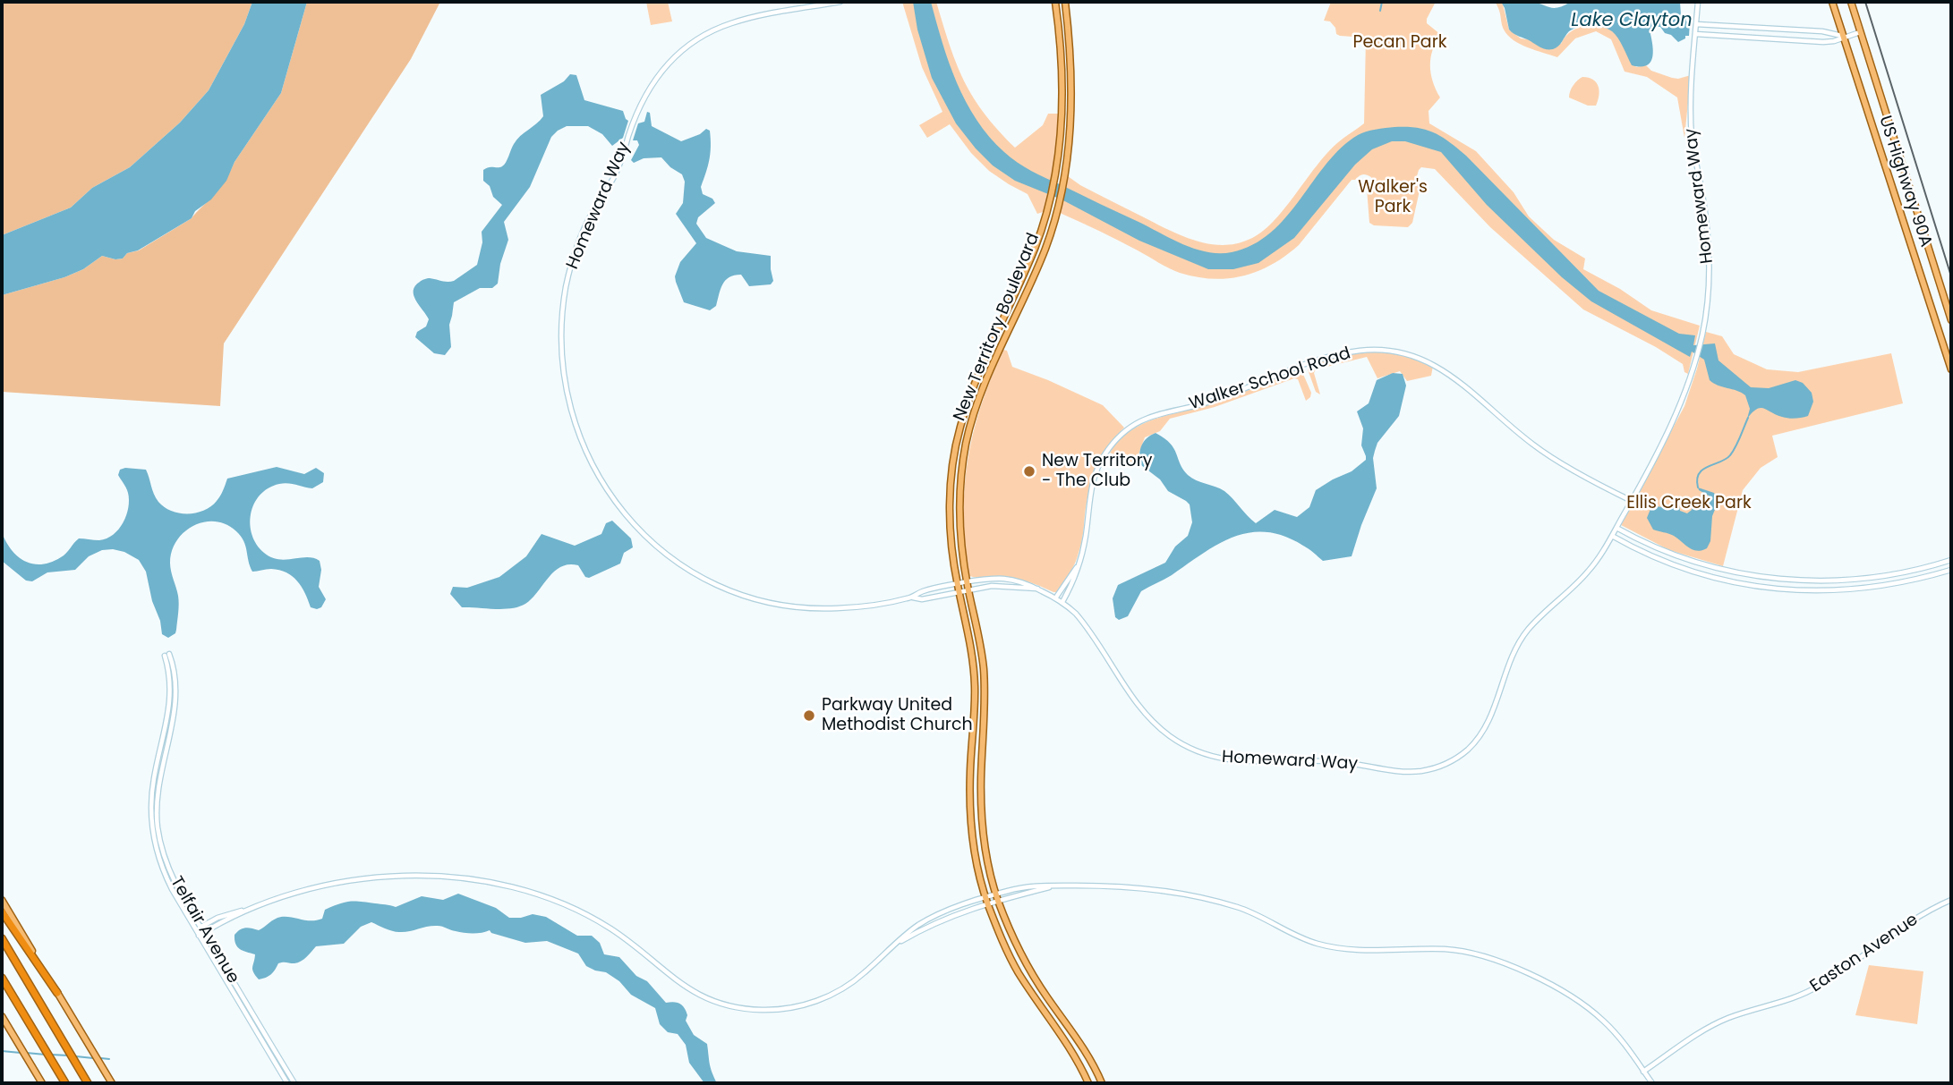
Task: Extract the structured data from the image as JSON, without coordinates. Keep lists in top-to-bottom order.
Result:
{
  "streets": {
    "main road": ["US Highway 90A", "New Territory Boulevard"],
    "street": [
      "Homeward Way",
      "Walker School Road",
      "Telfair Avenue",
      "Easton Avenue"
    ]
  },
  "crossings": [
    ["Homeward Way", "New Territory Boulevard"],
    ["Homeward Way", "Walker School Road"]
  ],
  "water": ["Lake Clayton"],
  "parks": ["Pecan Park", "Walker's Park", "Ellis Creek Park"],
  "places": ["New Territory - The Club", "Parkway United Methodist Church"]
}
